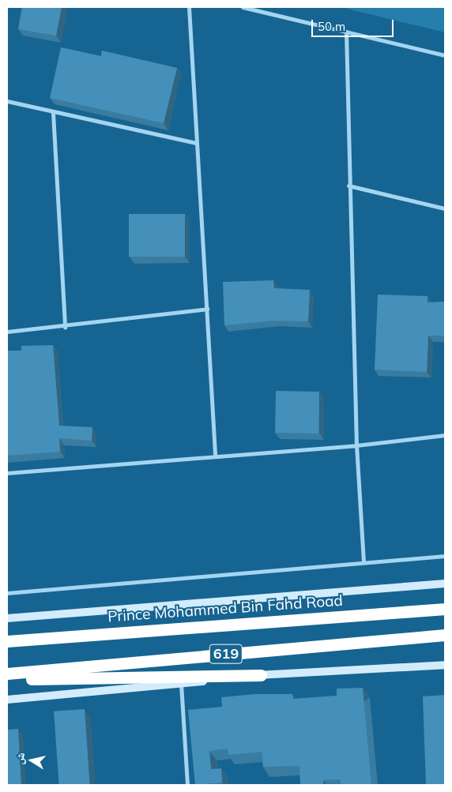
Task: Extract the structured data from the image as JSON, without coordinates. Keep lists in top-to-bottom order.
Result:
{
  "streets": {
    "highway": ["Prince Mohammed Bin Fahd Road", "619"]
  },
  "scale_bar": "50 m",
  "north": "left"
}
